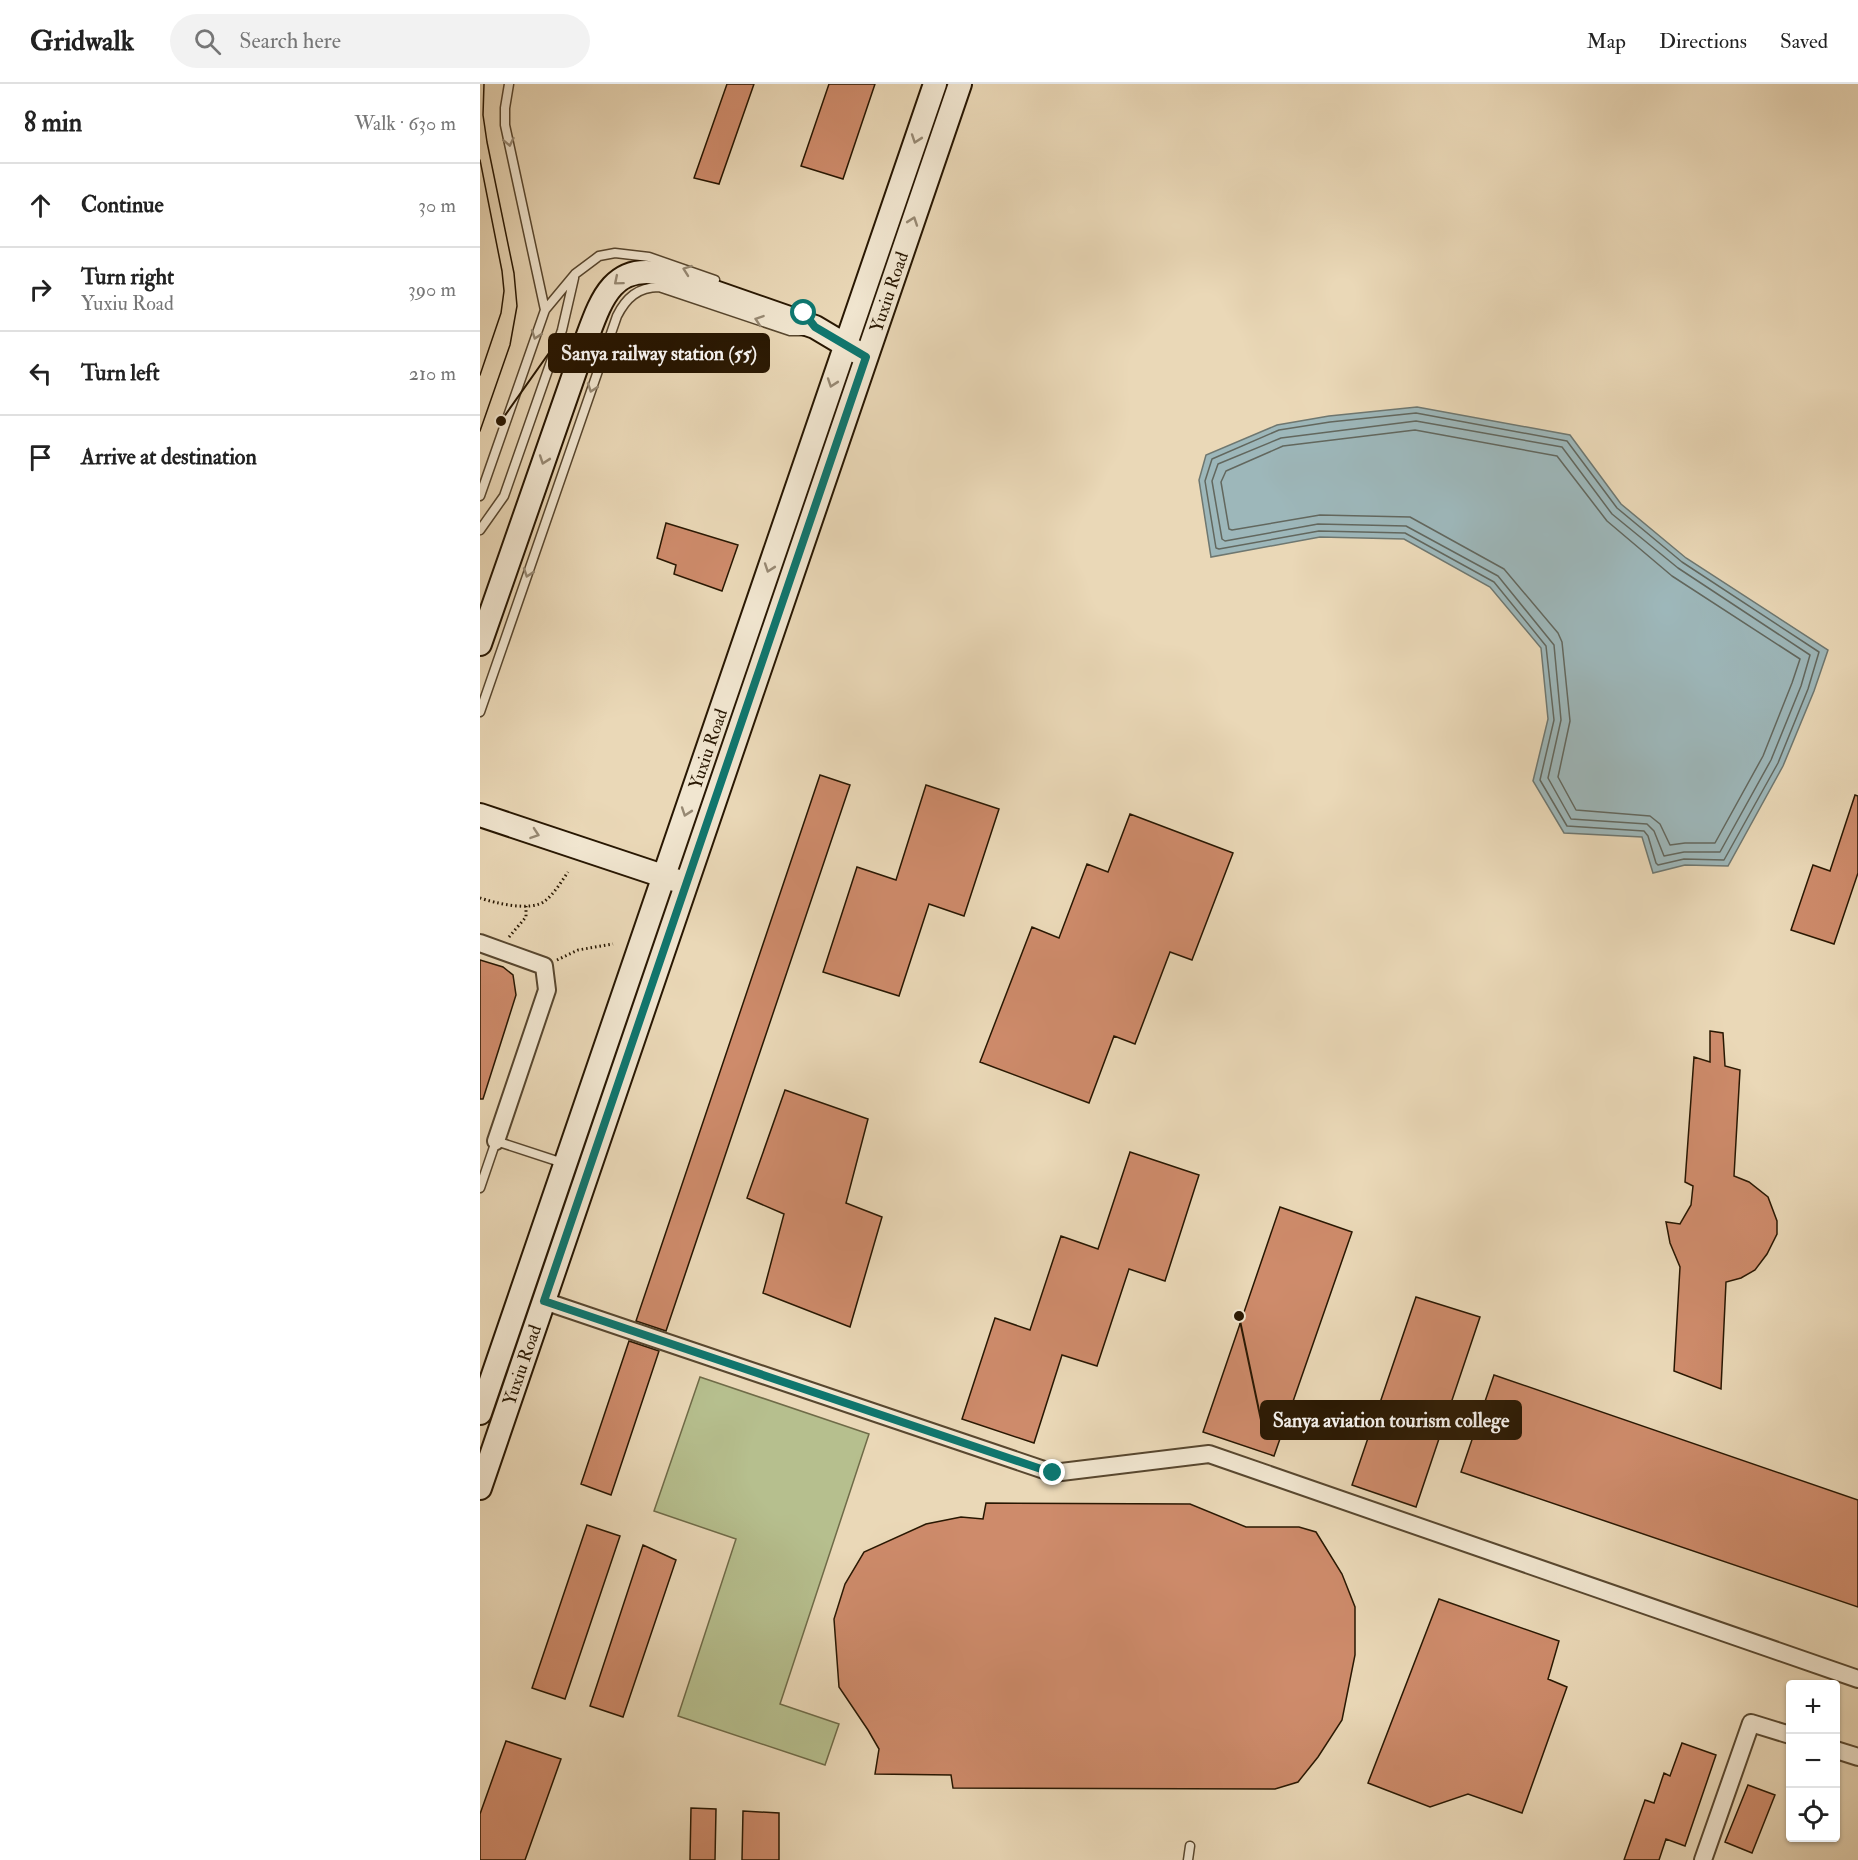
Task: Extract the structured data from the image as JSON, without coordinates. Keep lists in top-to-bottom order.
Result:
{
  "streets": {
    "main road": ["Yuxiu Road"]
  },
  "places": ["Sanya railway station (55)", "Sanya aviation tourism college"],
  "page": {
    "header": "Gridwalk",
    "search": "Search here",
    "nav": ["Map", "Directions", "Saved"],
    "heading": ["8 min", "Walk · 630 m"],
    "list": [
      ["Continue", "30 m"],
      ["Turn right", "Yuxiu Road", "390 m"],
      ["Turn left", "210 m"],
      "Arrive at destination"
    ],
    "map_buttons": ["+", "−"]
  }
}
